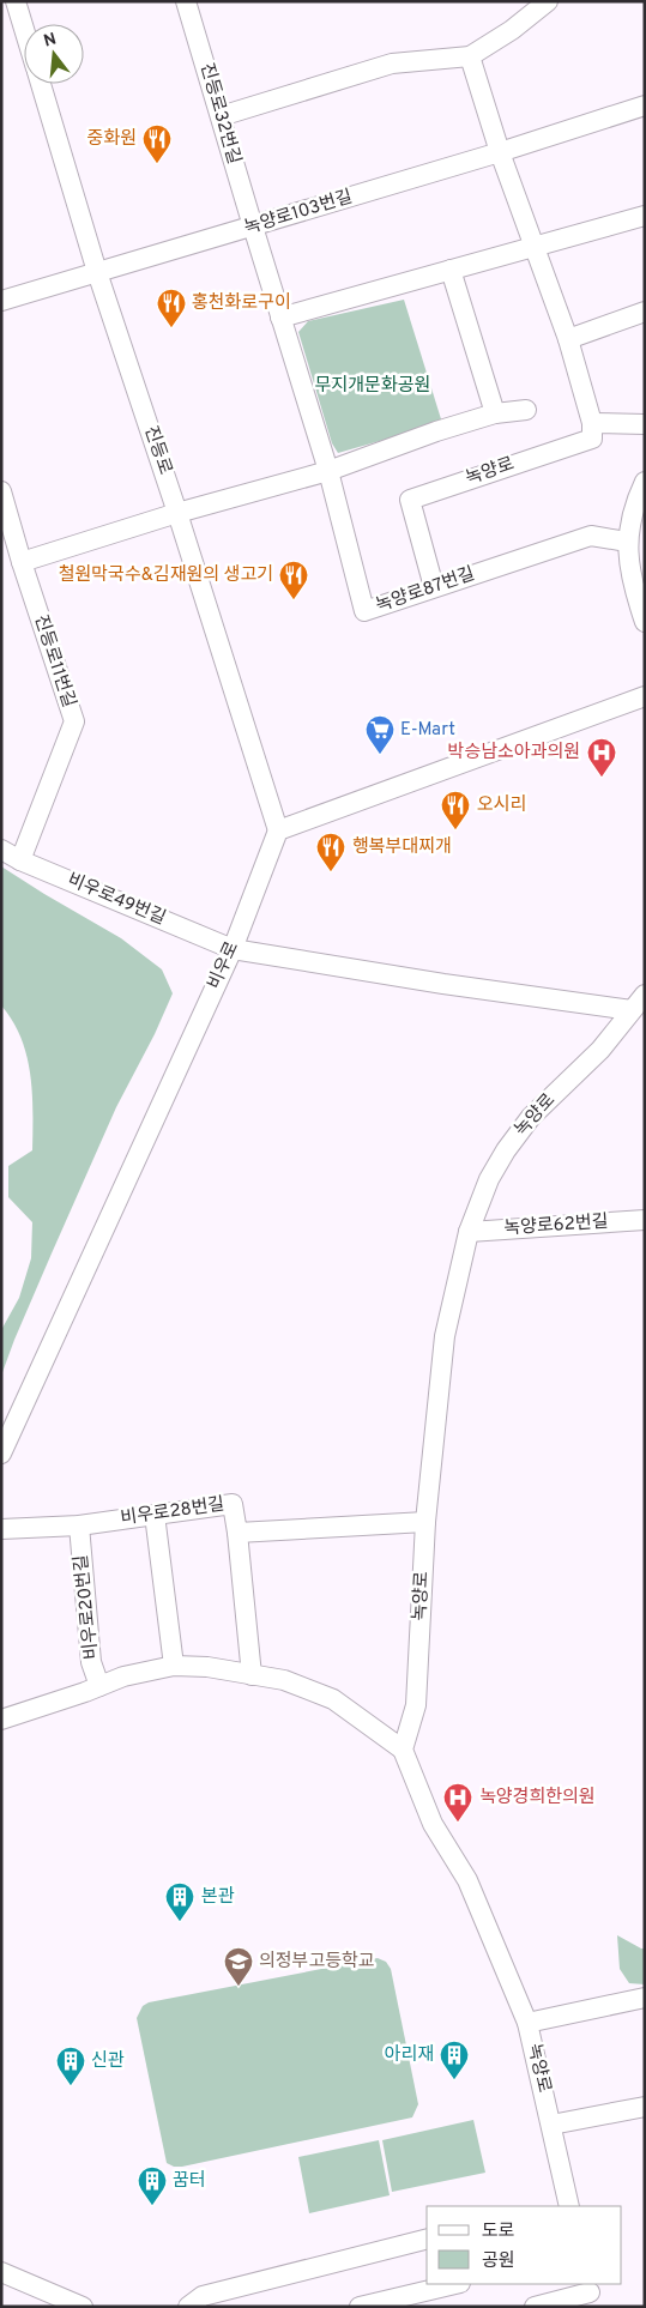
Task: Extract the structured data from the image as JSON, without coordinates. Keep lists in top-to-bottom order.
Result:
{
  "streets": {
    "street": [
      "진등로32번길",
      "녹양로103번길",
      "진등로",
      "녹양로",
      "녹양로87번길",
      "진등로11번길",
      "비우로49번길",
      "비우로",
      "녹양로62번길",
      "비우로28번길",
      "비우로20번길"
    ]
  },
  "crossings": [
    ["진등로32번길", "녹양로103번길"],
    ["진등로32번길", "녹양로87번길"],
    ["녹양로103번길", "진등로"],
    ["녹양로103번길", "녹양로87번길"],
    ["진등로", "비우로"],
    ["녹양로", "녹양로87번길"],
    ["녹양로", "녹양로62번길"],
    ["녹양로", "비우로28번길"],
    ["진등로11번길", "비우로49번길"],
    ["비우로49번길", "비우로"],
    ["비우로28번길", "비우로20번길"]
  ],
  "parks": ["무지개문화공원"],
  "places": {
    "restaurant": [
      "중화원",
      "홍천화로구이",
      "철원막국수&김재원의 생고기",
      "오시리",
      "행복부대찌개"
    ],
    "supermarket": ["E-Mart"],
    "hospital": ["박승남소아과의원", "녹양경희한의원"],
    "building": [
      "본관",
      "아리재",
      "신관",
      "꿈터"
    ],
    "school or university": ["의정부고등학교"]
  },
  "legend": ["도로", "공원"],
  "north": "top"
}
